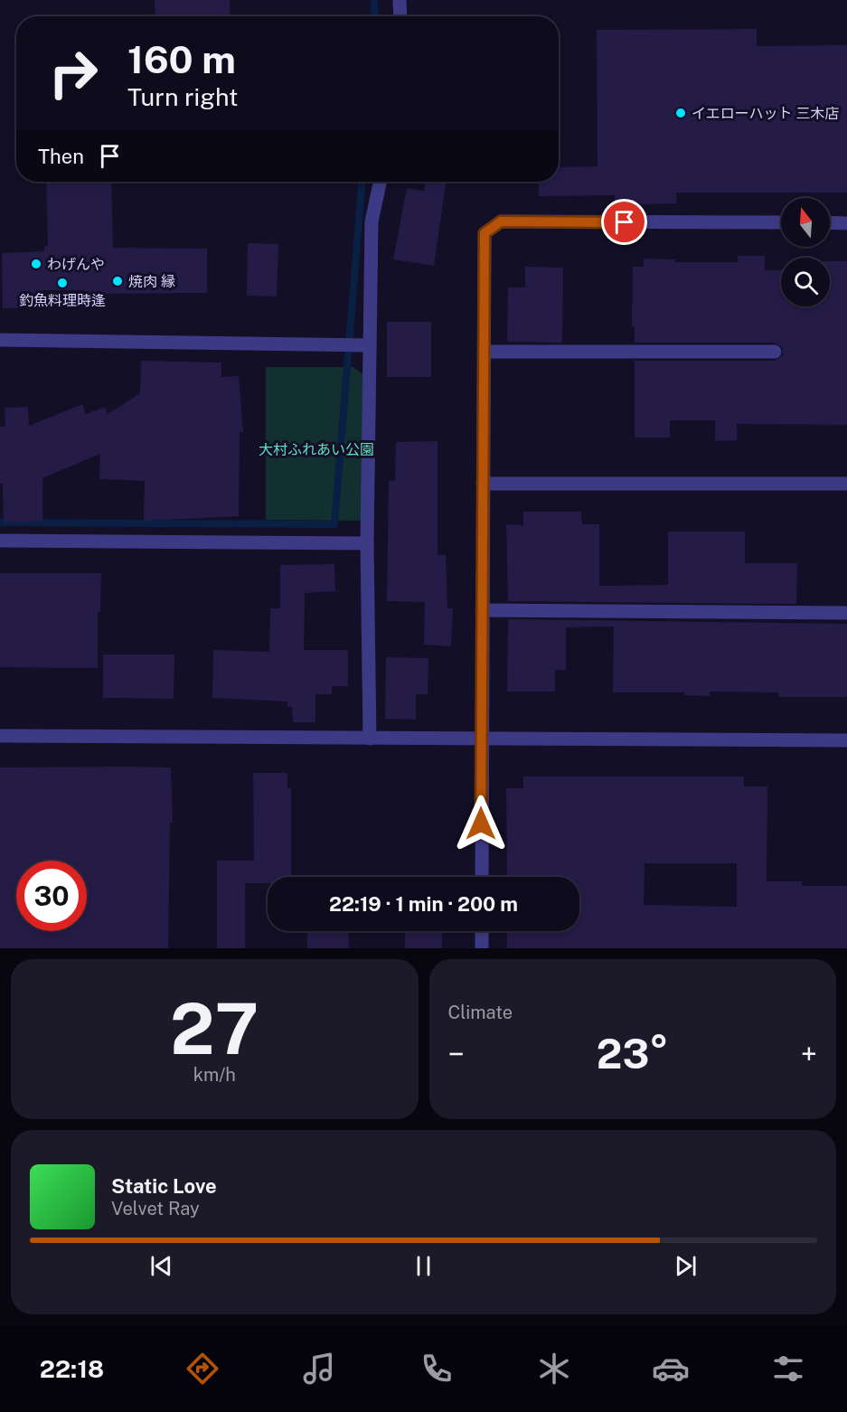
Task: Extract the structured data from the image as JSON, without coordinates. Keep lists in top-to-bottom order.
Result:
{
  "parks": ["大村ふれあい公園"],
  "places": [
    "イエローハット 三木店",
    "わげんや",
    "焼肉 縁",
    "釣魚料理時逢"
  ],
  "north": "top",
  "page": {
    "turn": ["160 m", "Turn right"],
    "then": "Then",
    "limit": "30",
    "trip": "22:19 · 1 min · 200 m",
    "tile": [
      ["27", "km/h"],
      "Climate"
    ],
    "heat": ["−", "23°", "+"],
    "song": ["Static Love", "Velvet Ray"],
    "tabs": "22:18"
  }
}
